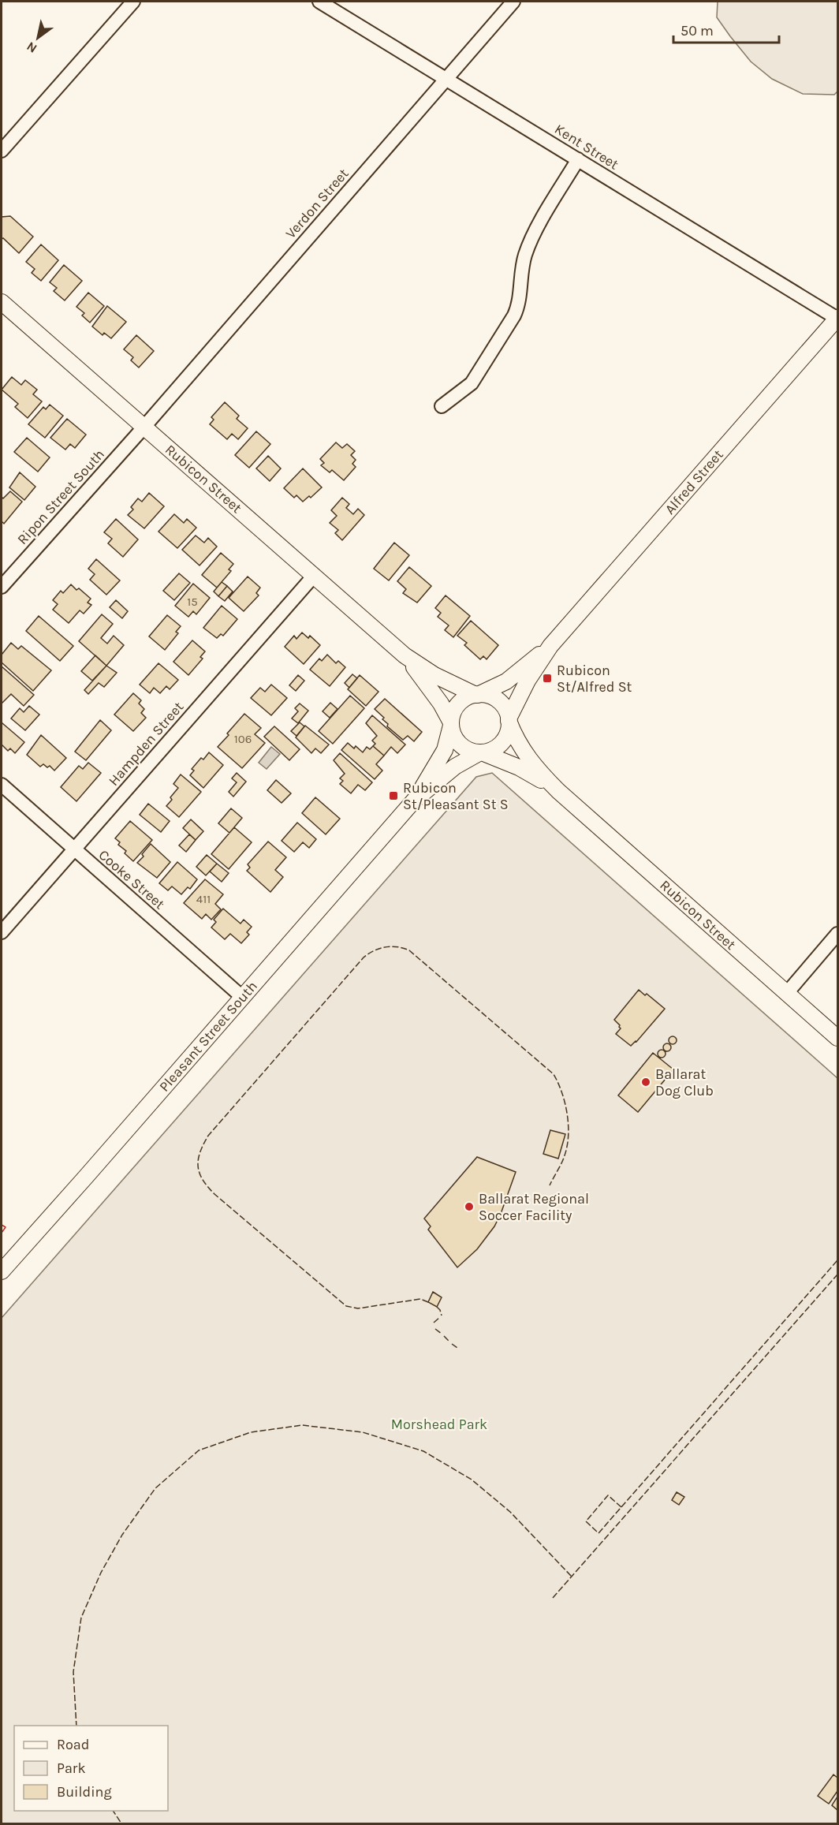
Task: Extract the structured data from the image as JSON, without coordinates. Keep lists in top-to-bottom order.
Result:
{
  "streets": {
    "street": [
      "Kent Street",
      "Verdon Street",
      "Rubicon Street",
      "Alfred Street",
      "Ripon Street South",
      "Hampden Street",
      "Cooke Street",
      "Pleasant Street South"
    ]
  },
  "crossings": [
    ["Kent Street", "Verdon Street"],
    ["Kent Street", "Alfred Street"],
    ["Verdon Street", "Rubicon Street"],
    ["Verdon Street", "Ripon Street South"],
    ["Rubicon Street", "Alfred Street"],
    ["Rubicon Street", "Ripon Street South"],
    ["Rubicon Street", "Hampden Street"],
    ["Rubicon Street", "Pleasant Street South"],
    ["Alfred Street", "Pleasant Street South"],
    ["Hampden Street", "Cooke Street"],
    ["Cooke Street", "Pleasant Street South"]
  ],
  "parks": ["Morshead Park"],
  "places": {
    "transit": ["Rubicon St/Alfred St", "Rubicon St/Pleasant St S"],
    "other": ["Ballarat Dog Club", "Ballarat Regional Soccer Facility"]
  },
  "house_numbers": ["15", "106", "411"],
  "legend": ["Road", "Park", "Building"],
  "scale_bar": "50 m",
  "north": "bottom left"
}
